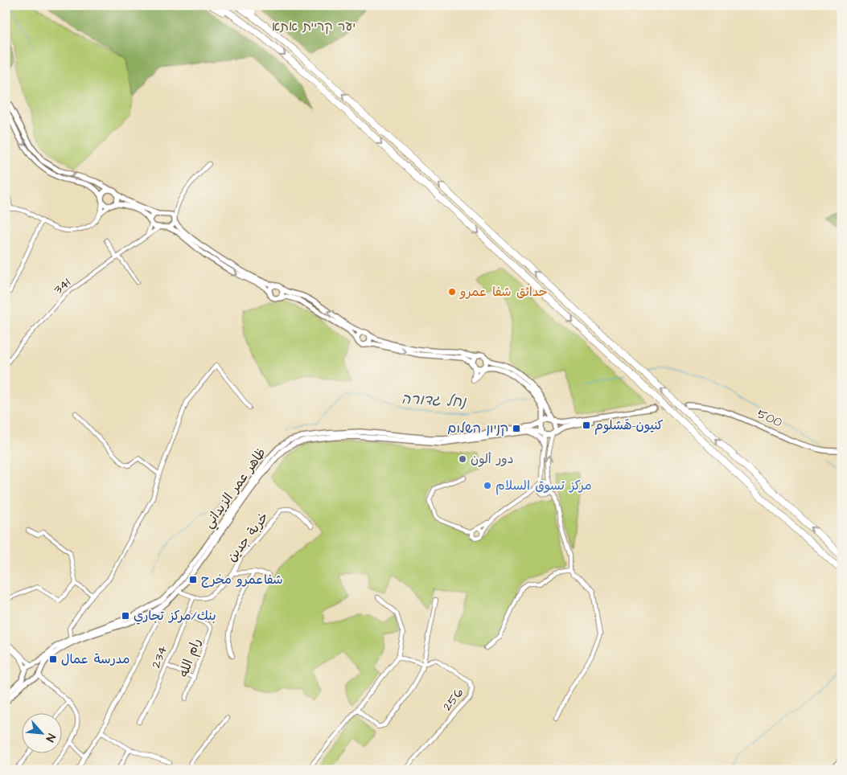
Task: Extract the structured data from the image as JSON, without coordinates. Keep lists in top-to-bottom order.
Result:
{
  "streets": {
    "main road": ["500", "ظاهر عمر الزيداني"],
    "street": [
      "341",
      "خربة جدين",
      "234",
      "رام الله",
      "256"
    ]
  },
  "crossings": [
    ["ظاهر عمر الزيداني", "خربة جدين"],
    ["خربة جدين", "234"],
    ["234", "رام الله"]
  ],
  "water": ["נחל גדורה"],
  "parks": ["יער קריית אתא"],
  "places": {
    "other": ["حدائق شفا عمرو", "دور ألون", "مركز تسوق السلام"],
    "transit": [
      "كنيون-هَشلوم",
      "קניון השלום",
      "شفاعمرو مخرج",
      "بنك/مركز تجاري",
      "مدرسة عمال"
    ]
  },
  "north": "bottom right"
}
